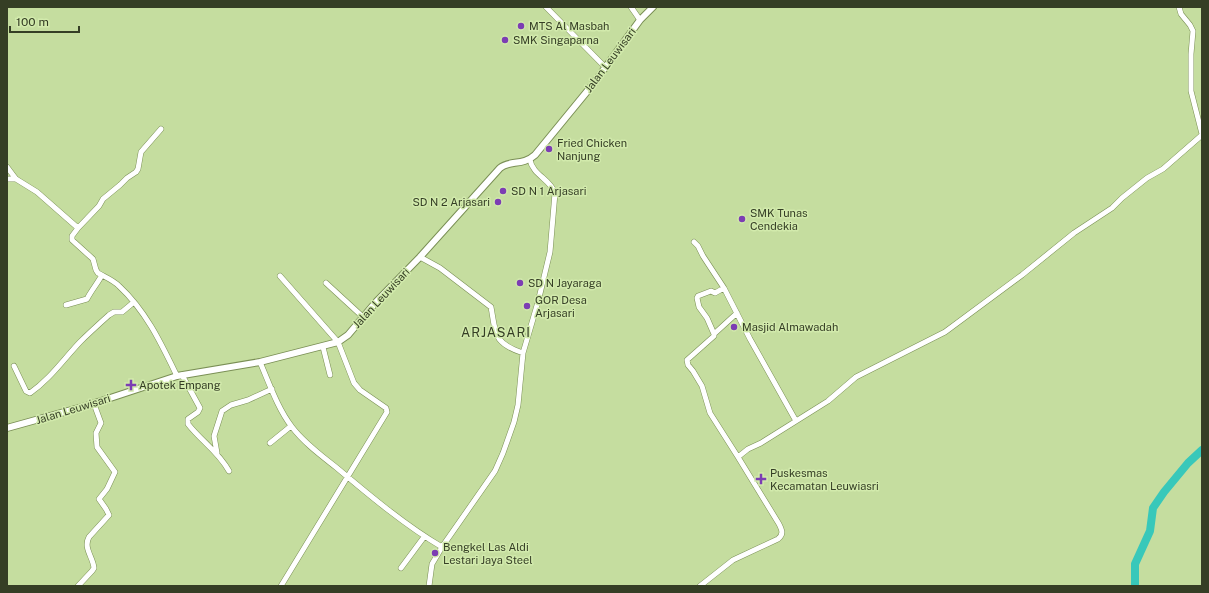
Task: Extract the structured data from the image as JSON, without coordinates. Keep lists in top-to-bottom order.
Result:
{
  "streets": {
    "main road": ["Jalan Leuwisari"]
  },
  "districts": ["ARJASARI"],
  "places": {
    "other": [
      "MTS Al Masbah",
      "SMK Singaparna",
      "Fried Chicken Nanjung",
      "SD N 1 Arjasari",
      "SD N 2 Arjasari",
      "SMK Tunas Cendekia",
      "SD N Jayaraga",
      "GOR Desa Arjasari",
      "Masjid Almawadah",
      "Bengkel Las Aldi Lestari Jaya Steel"
    ],
    "health": ["Apotek Empang", "Puskesmas Kecamatan Leuwiasri"]
  },
  "scale_bar": "100 m"
}
